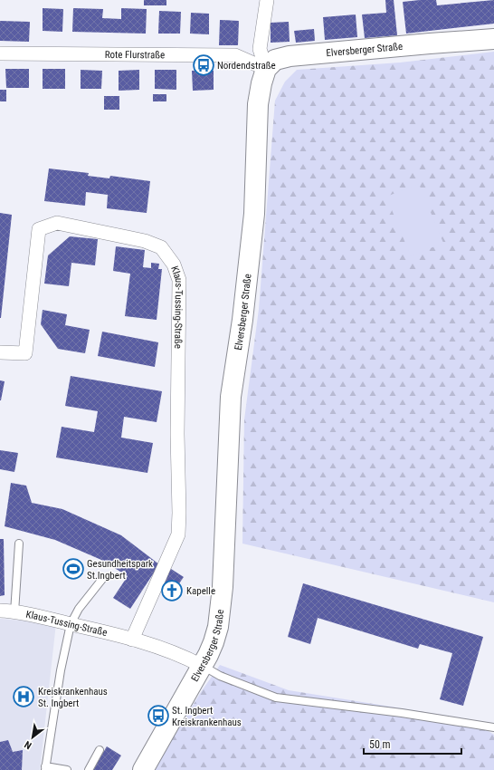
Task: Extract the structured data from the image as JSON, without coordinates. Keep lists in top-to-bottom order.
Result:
{
  "streets": {
    "main road": ["Elversberger Straße"],
    "street": ["Rote Flurstraße", "Klaus-Tussing-Straße"]
  },
  "crossings": [
    ["Elversberger Straße", "Rote Flurstraße"],
    ["Elversberger Straße", "Klaus-Tussing-Straße"]
  ],
  "places": {
    "bus stop": ["Nordendstraße", "St. Ingbert Kreiskrankenhaus"],
    "sports": ["Gesundheitspark St.Ingbert"],
    "church": ["Kapelle"],
    "hospital": ["Kreiskrankenhaus St. Ingbert"]
  },
  "scale_bar": "50 m",
  "north": "bottom left"
}
